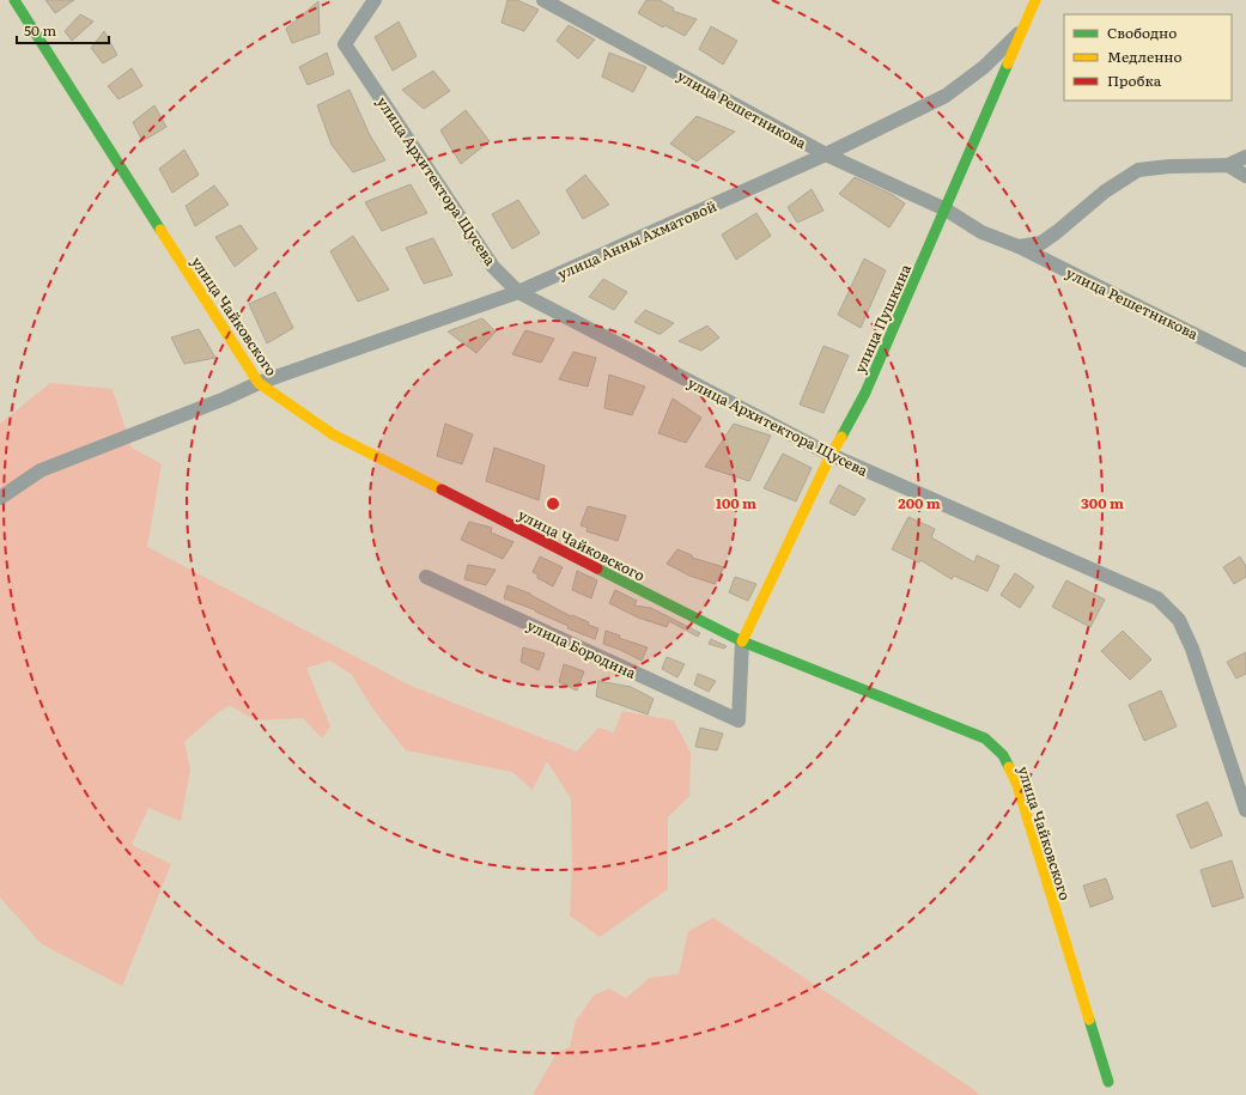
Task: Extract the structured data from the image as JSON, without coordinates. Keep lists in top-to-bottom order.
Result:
{
  "streets": {
    "street": [
      "улица Решетникова",
      "улица Архитектора Щусева",
      "улица Анны Ахматовой",
      "улица Чайковского",
      "улица Пушкина",
      "улица Бородина"
    ]
  },
  "crossings": [
    ["улица Решетникова", "улица Анны Ахматовой"],
    ["улица Решетникова", "улица Пушкина"],
    ["улица Архитектора Щусева", "улица Анны Ахматовой"],
    ["улица Архитектора Щусева", "улица Пушкина"],
    ["улица Анны Ахматовой", "улица Чайковского"],
    ["улица Анны Ахматовой", "улица Пушкина"],
    ["улица Чайковского", "улица Пушкина"],
    ["улица Чайковского", "улица Бородина"],
    ["улица Пушкина", "улица Бородина"]
  ],
  "legend": ["Свободно", "Медленно", "Пробка"],
  "scale_bar": "50 m",
  "rings": ["100 m", "200 m", "300 m"]
}
